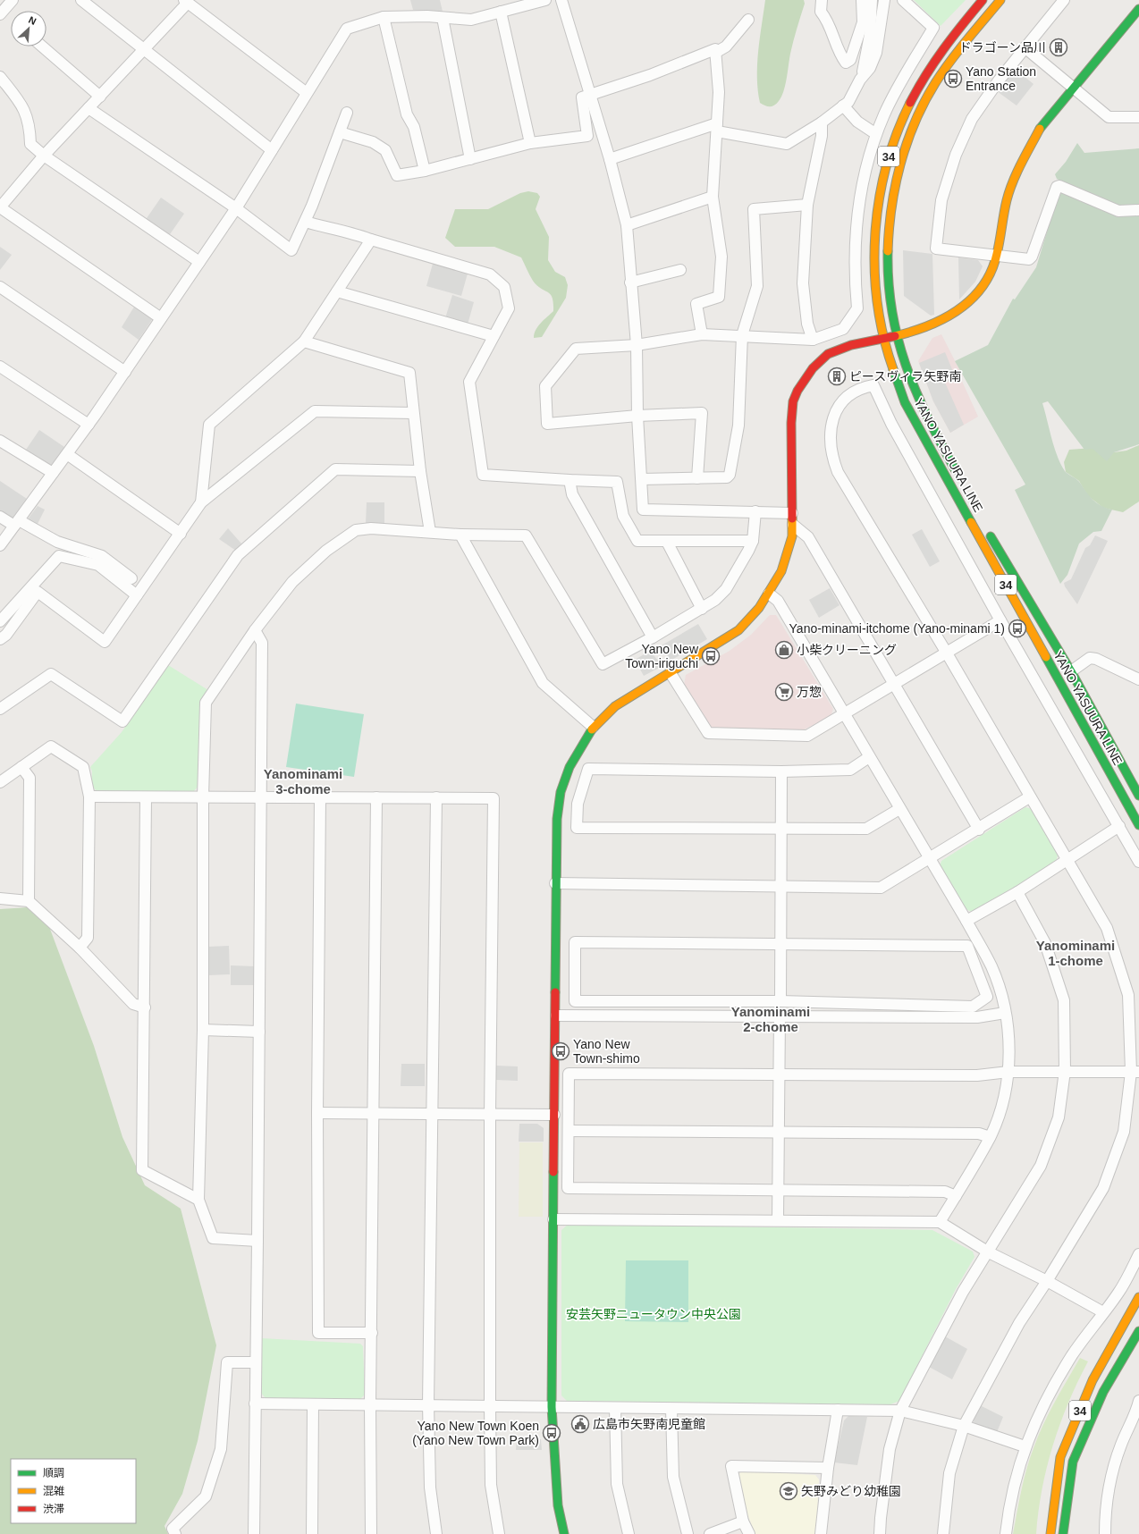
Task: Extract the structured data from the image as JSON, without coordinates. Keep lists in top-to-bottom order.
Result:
{
  "streets": {
    "main road": ["34", "YANO YASUURA LINE"]
  },
  "districts": ["Yanominami 3-chome", "Yanominami 1-chome", "Yanominami 2-chome"],
  "parks": ["安芸矢野ニュータウン中央公園"],
  "places": {
    "building": ["ドラゴーン品川", "ピースヴィラ矢野南"],
    "bus stop": [
      "Yano Station Entrance",
      "Yano-minami-itchome (Yano-minami 1)",
      "Yano New Town-iriguchi",
      "Yano New Town-shimo",
      "Yano New Town Koen (Yano New Town Park)"
    ],
    "shop": ["小柴クリーニング"],
    "supermarket": ["万惣"],
    "public building": ["広島市矢野南児童館"],
    "school or university": ["矢野みどり幼稚園"]
  },
  "legend": ["順調", "混雑", "渋滞"],
  "north": "top right"
}
